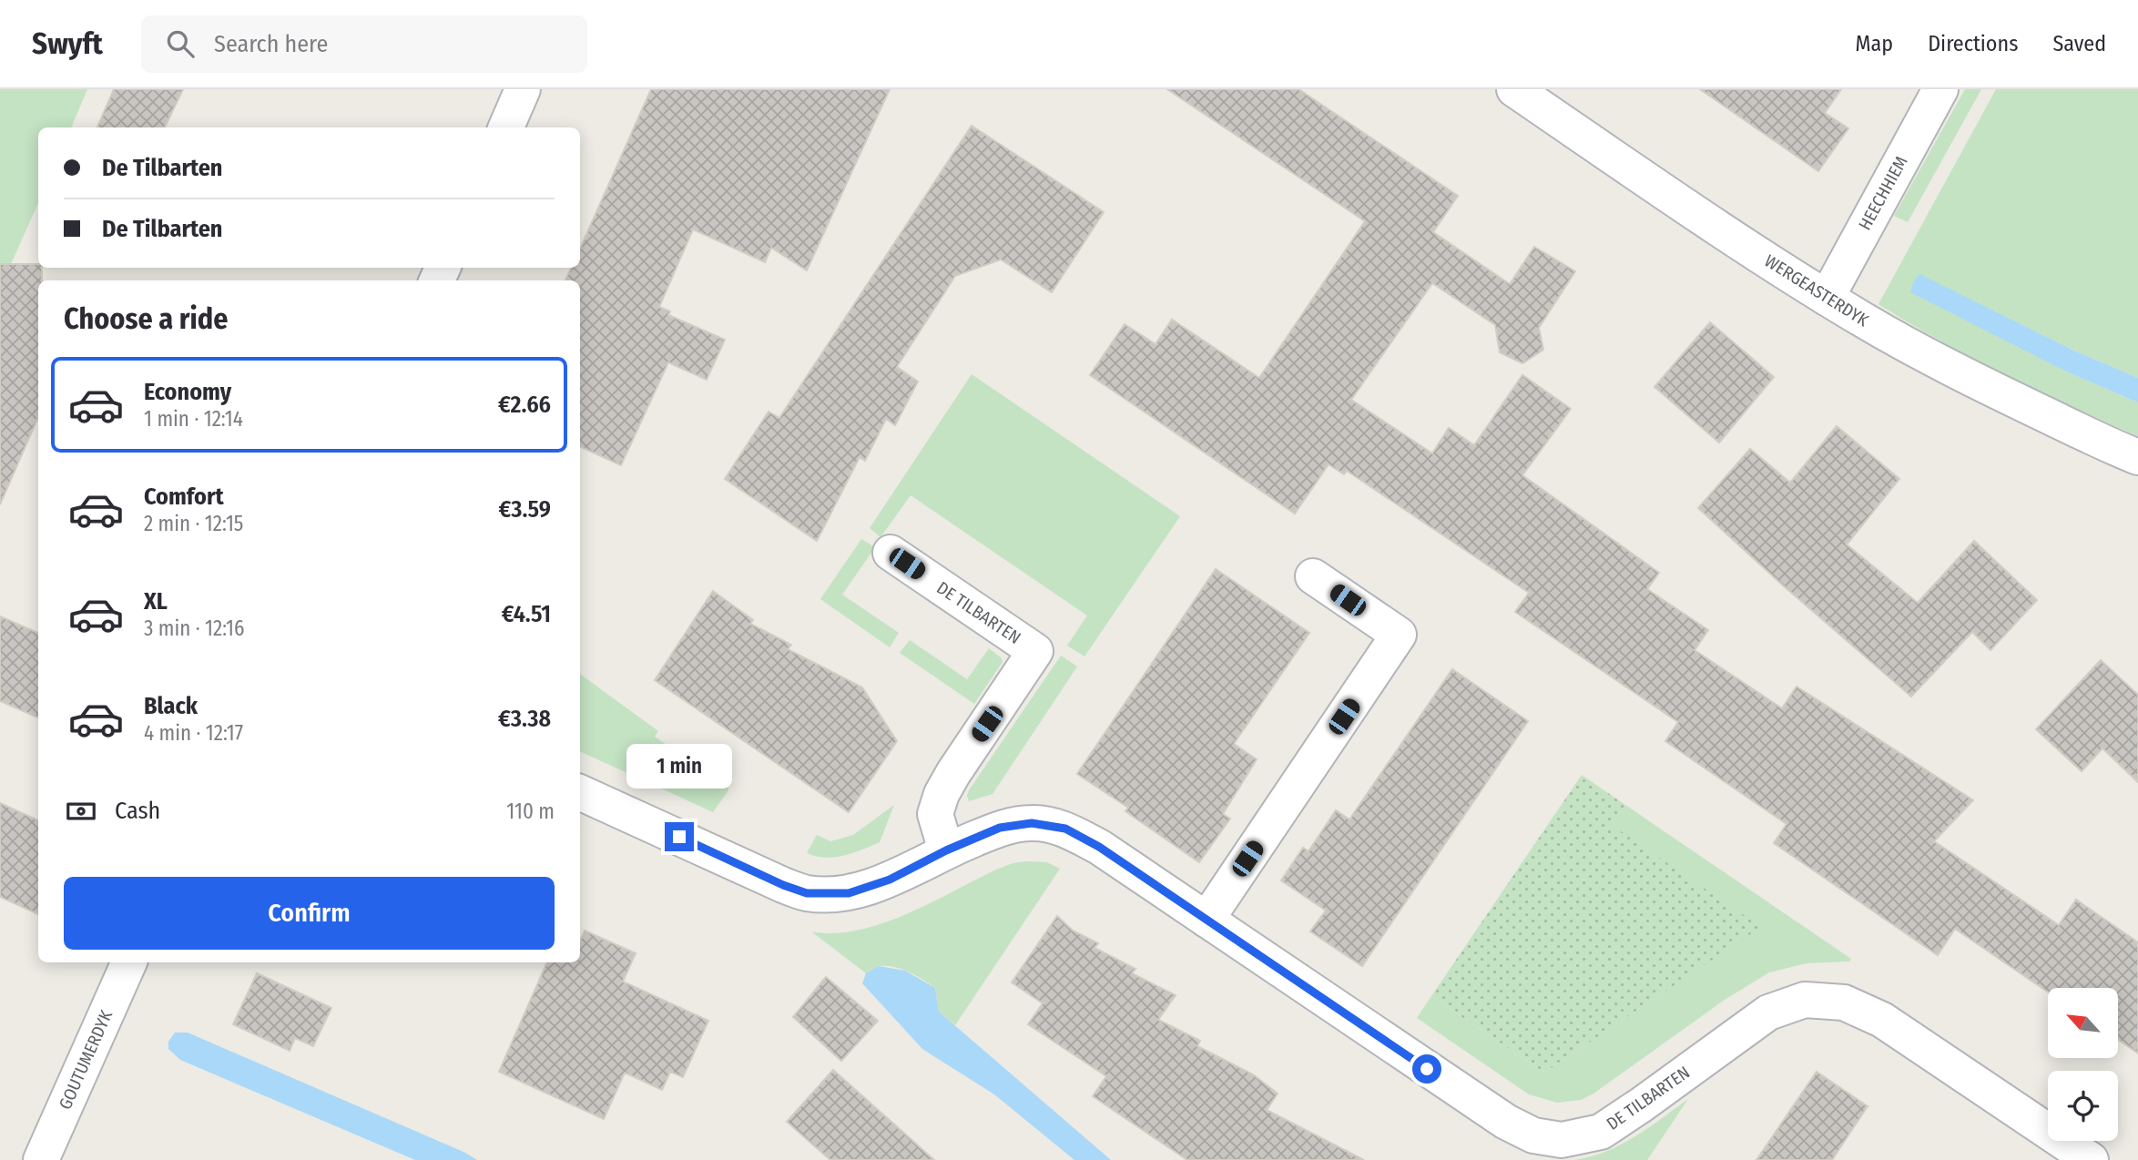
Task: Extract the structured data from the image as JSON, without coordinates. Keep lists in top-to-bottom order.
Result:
{
  "streets": {
    "street": [
      "HEECHHIEM",
      "WERGEASTERDYK",
      "DE TILBARTEN",
      "GOUTUMERDYK"
    ]
  },
  "crossings": [
    ["HEECHHIEM", "WERGEASTERDYK"]
  ],
  "north": "top left",
  "page": {
    "header": "Swyft",
    "search": "Search here",
    "nav": ["Map", "Directions", "Saved"],
    "banner": ["De Tilbarten", "De Tilbarten"],
    "heading": "Choose a ride",
    "list": [
      {
        "name": "Economy",
        "note": "1 min · 12:14",
        "value": "€2.66"
      },
      {
        "name": "Comfort",
        "note": "2 min · 12:15",
        "value": "€3.59"
      },
      {
        "name": "XL",
        "note": "3 min · 12:16",
        "value": "€4.51"
      },
      {
        "name": "Black",
        "note": "4 min · 12:17",
        "value": "€3.38"
      }
    ],
    "bubble": "1 min",
    "pay": ["Cash", "110 m"],
    "buttons": "Confirm"
  }
}
